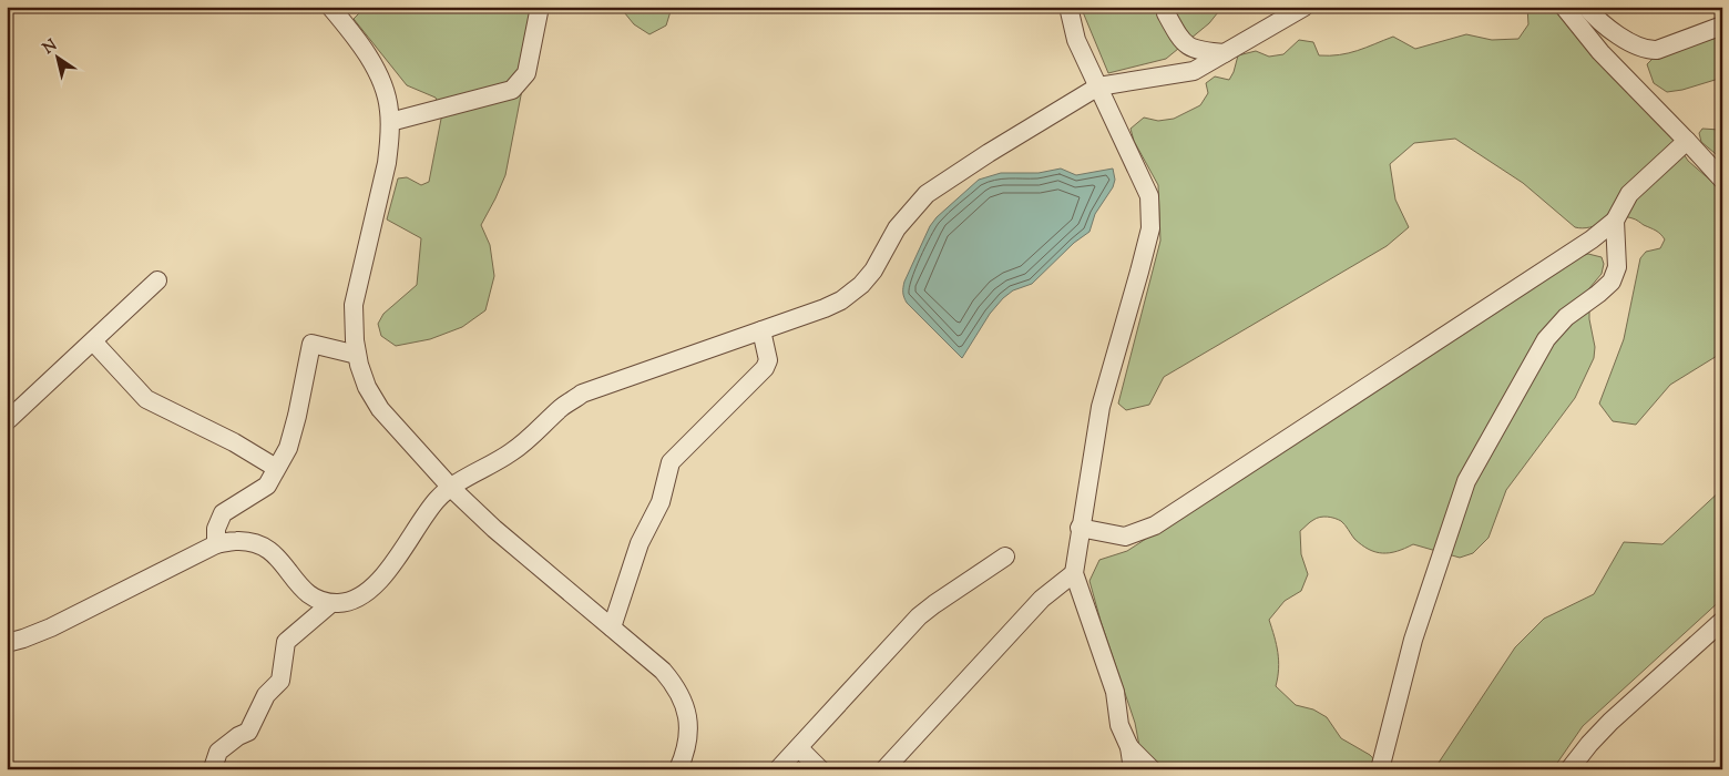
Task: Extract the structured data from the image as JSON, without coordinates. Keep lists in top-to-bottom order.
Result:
{
  "north": "top left"
}
